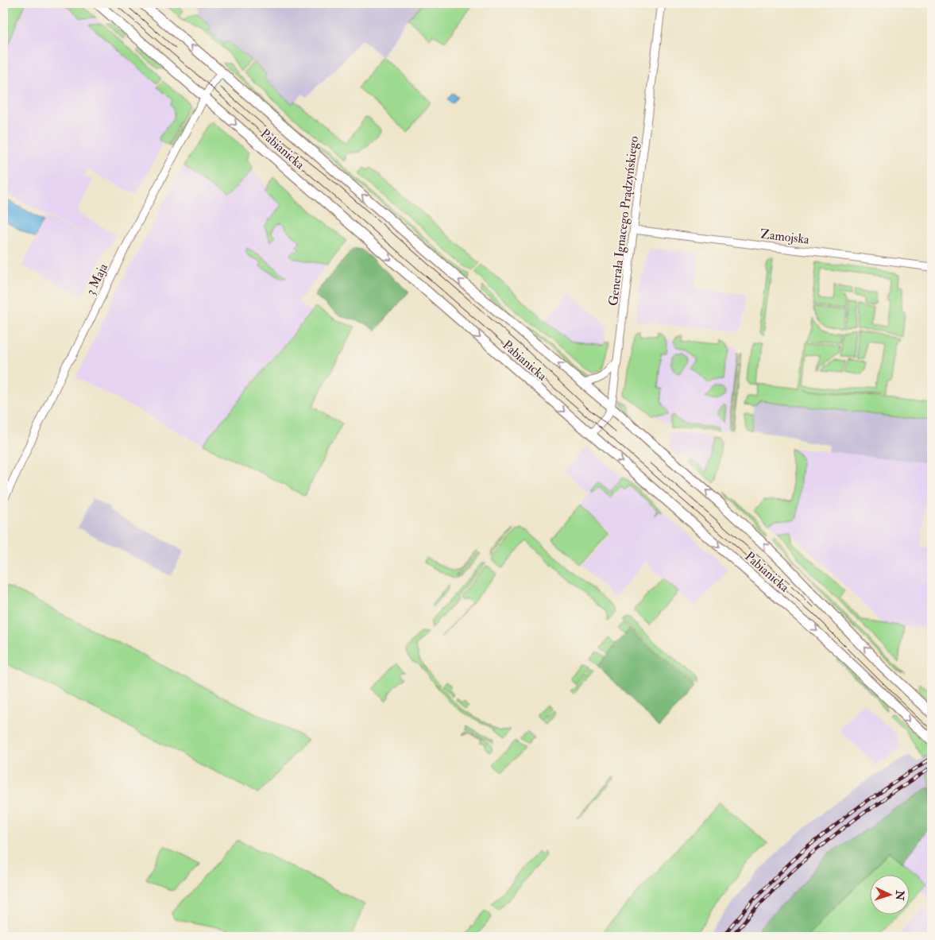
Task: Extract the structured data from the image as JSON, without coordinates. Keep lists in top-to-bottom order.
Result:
{
  "streets": {
    "main road": ["Pabianicka"],
    "street": ["Generała Ignacego Prądzyńskiego", "Zamojska", "3 Maja"]
  },
  "crossings": [
    ["Pabianicka", "Generała Ignacego Prądzyńskiego"],
    ["Pabianicka", "3 Maja"],
    ["Generała Ignacego Prądzyńskiego", "Zamojska"]
  ],
  "north": "right"
}
